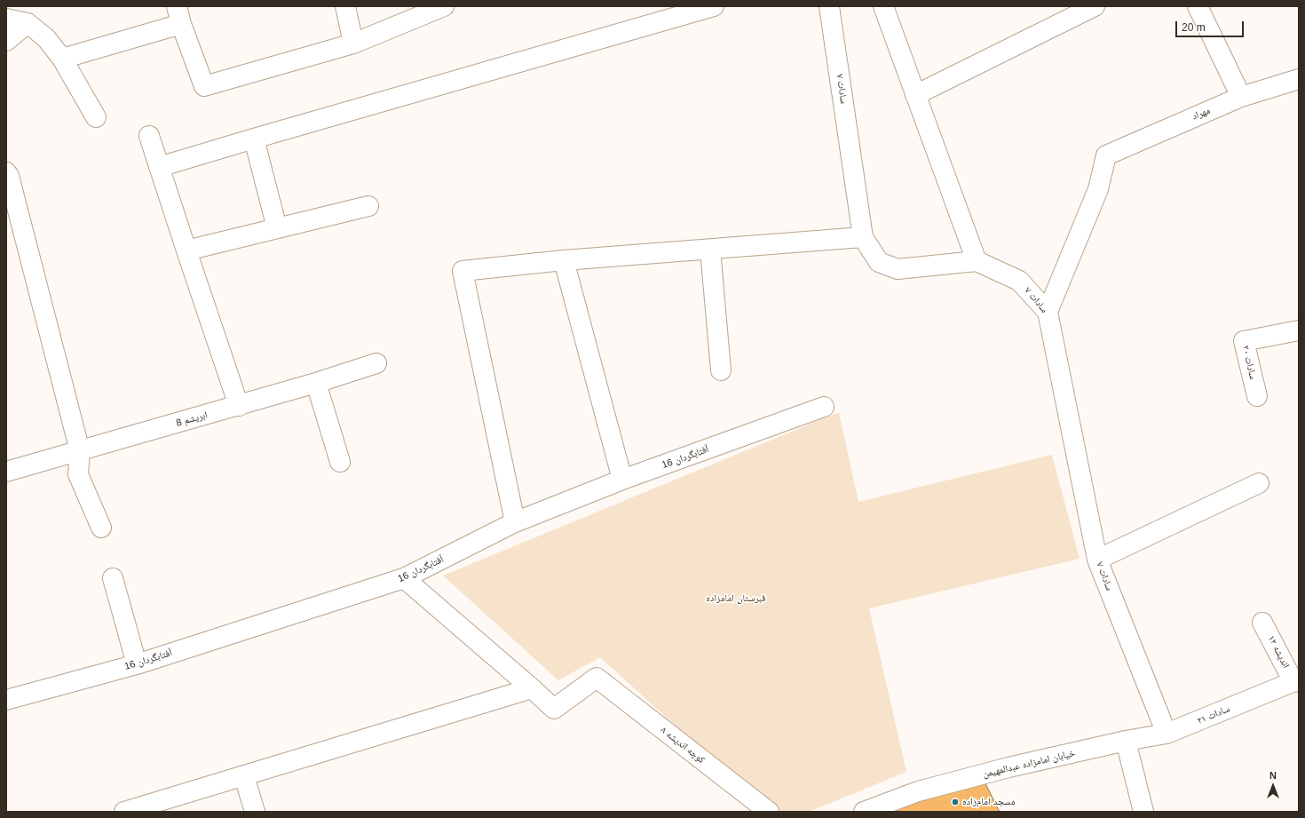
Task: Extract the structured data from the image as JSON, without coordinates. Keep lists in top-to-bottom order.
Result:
{
  "streets": {
    "street": [
      "سادات ۷",
      "مهراد",
      "سادات ۲۰",
      "ابریشم 8",
      "آفتابگردان 16",
      "اندیشه ۱۲",
      "سادات ۲۱",
      "کوچه اندیشه ۸",
      "خیابان امامزاده عبدالمهیمن"
    ]
  },
  "crossings": [
    ["سادات ۷", "مهراد"],
    ["سادات ۷", "سادات ۲۱"],
    ["اندیشه ۱۲", "سادات ۲۱"],
    ["سادات ۲۱", "خیابان امامزاده عبدالمهیمن"]
  ],
  "parks": ["قبرستان امامزاده"],
  "places": ["مسجد امام‌زاده"],
  "scale_bar": "20 m",
  "north": "top"
}
